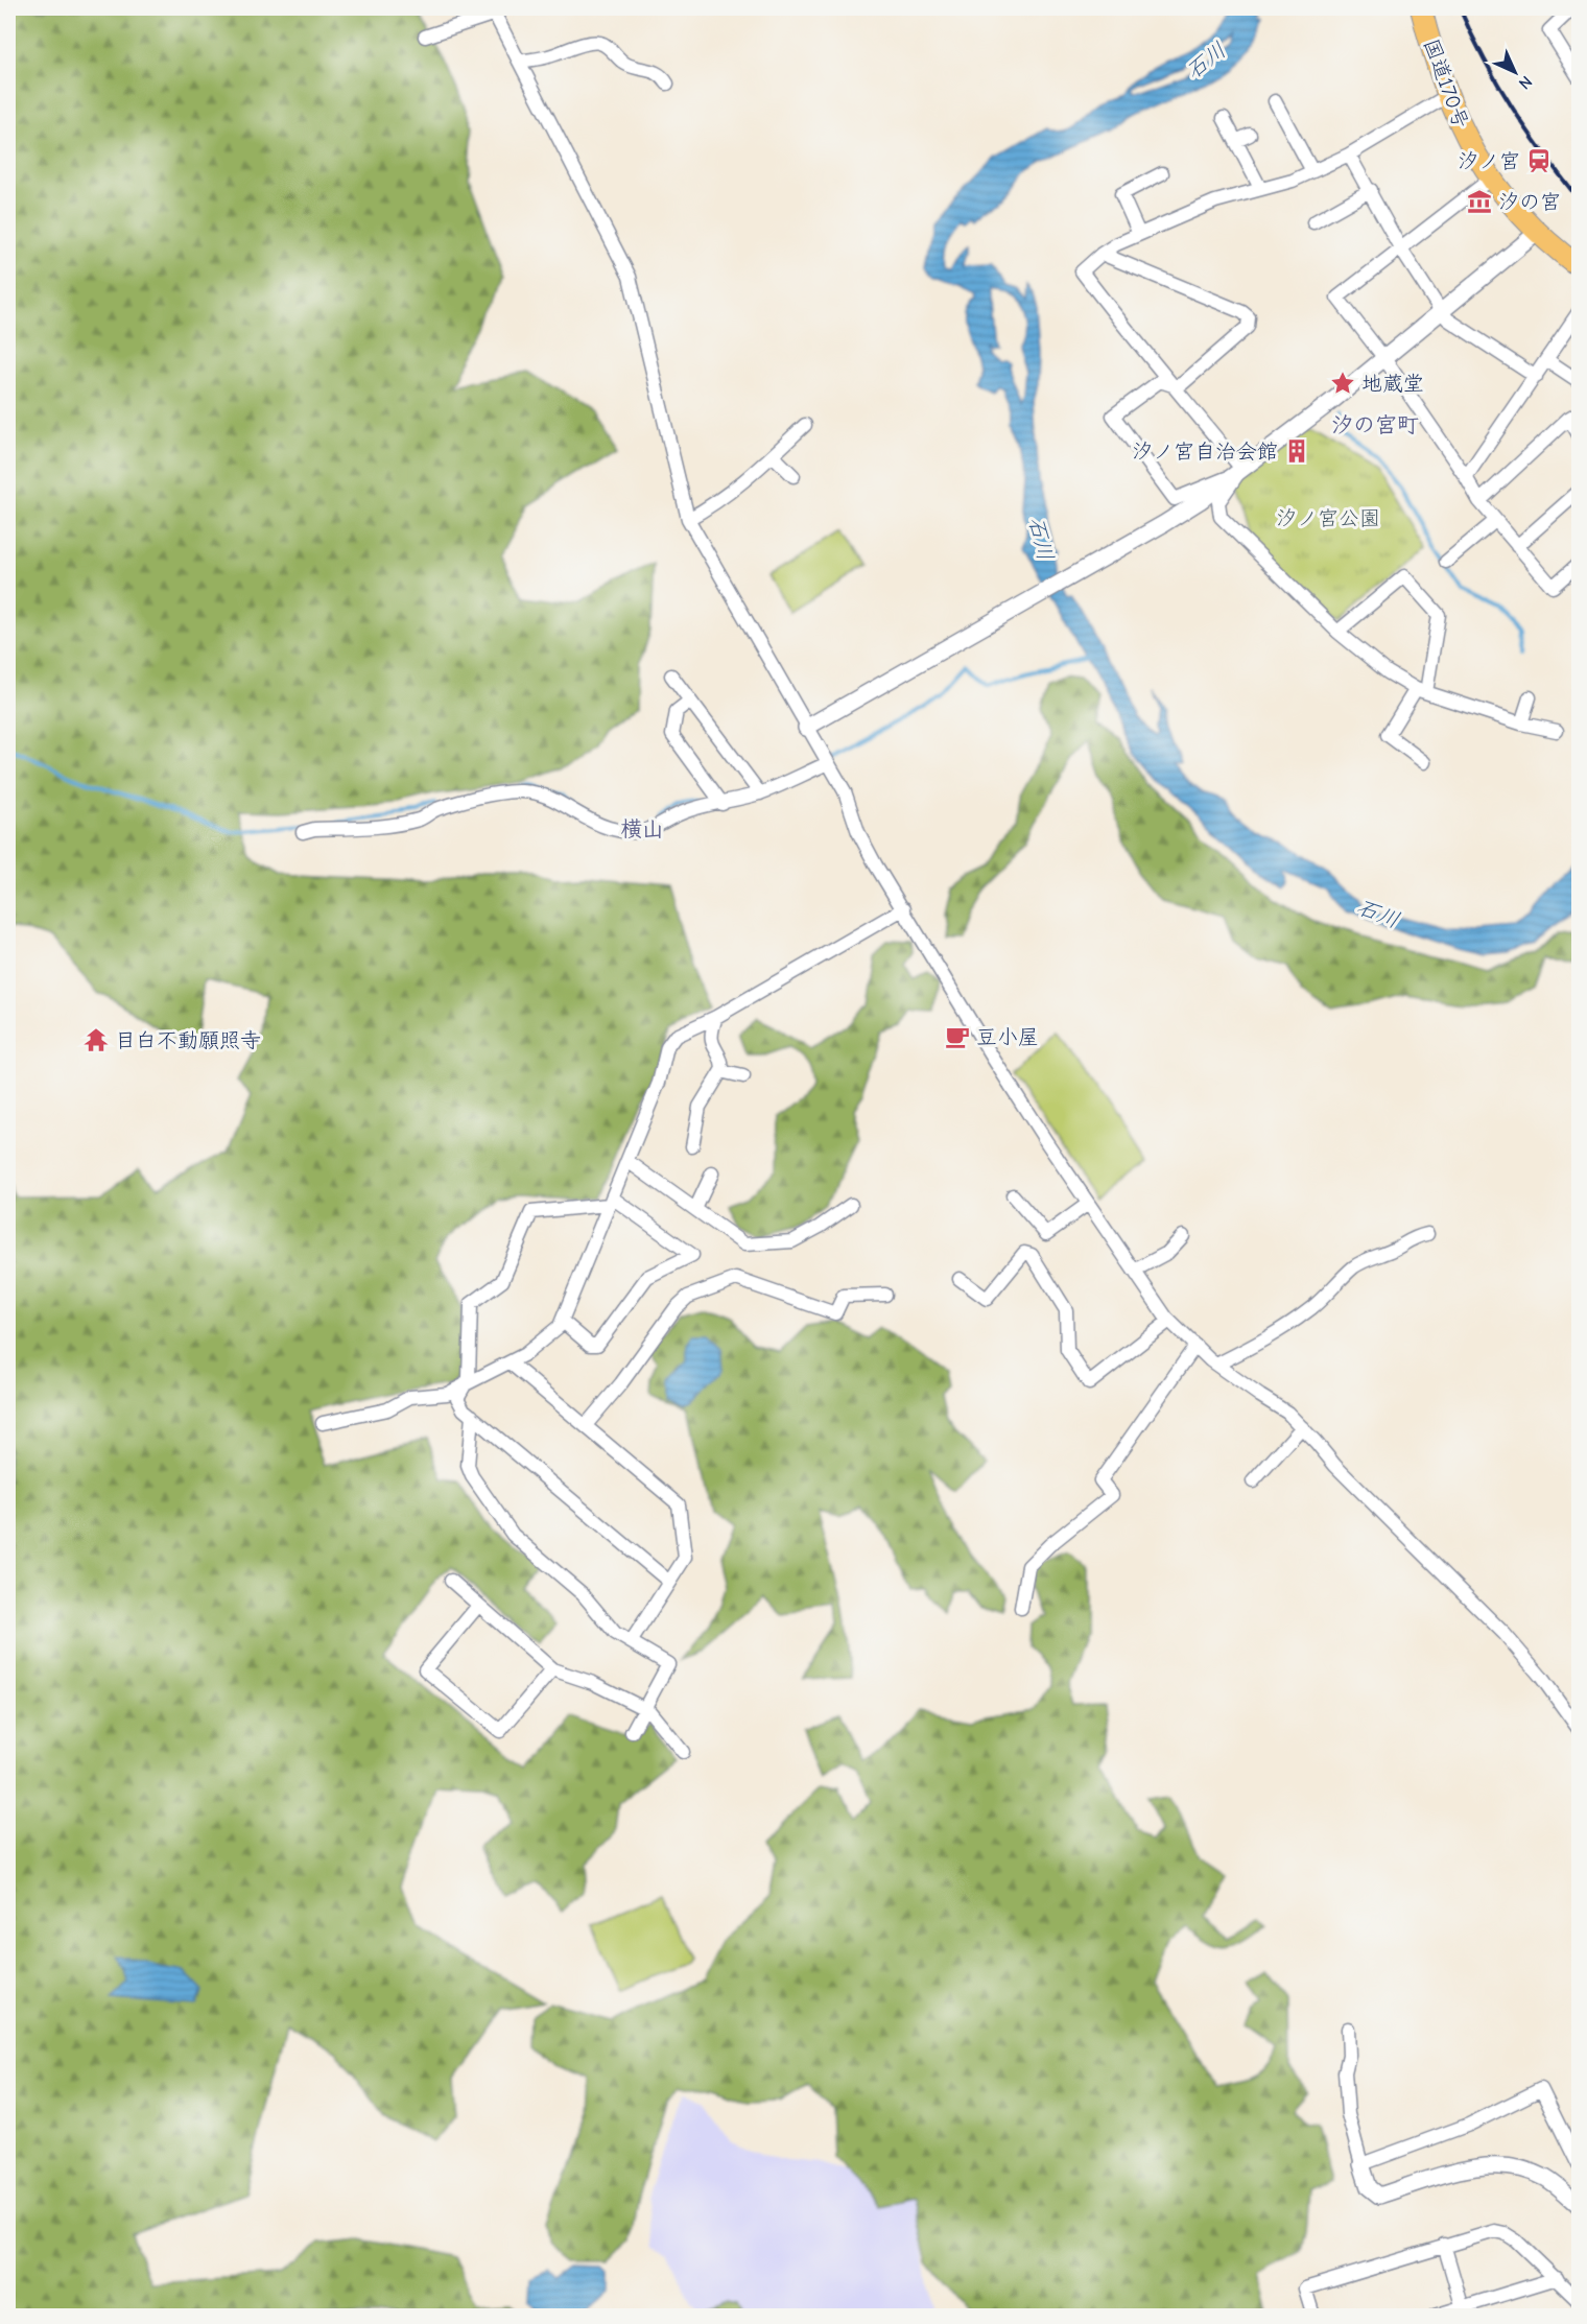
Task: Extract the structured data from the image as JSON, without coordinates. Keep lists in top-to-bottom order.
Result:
{
  "streets": {
    "highway": ["国道170号"]
  },
  "districts": ["汐の宮町", "横山"],
  "water": ["石川"],
  "parks": ["汐ノ宮公園"],
  "places": {
    "station": ["汐ノ宮"],
    "museum": ["汐の宮"],
    "place": ["地蔵堂"],
    "building": ["汐ノ宮自治会館"],
    "cafe": ["豆小屋"],
    "temple": ["目白不動願照寺"]
  },
  "north": "bottom right"
}
